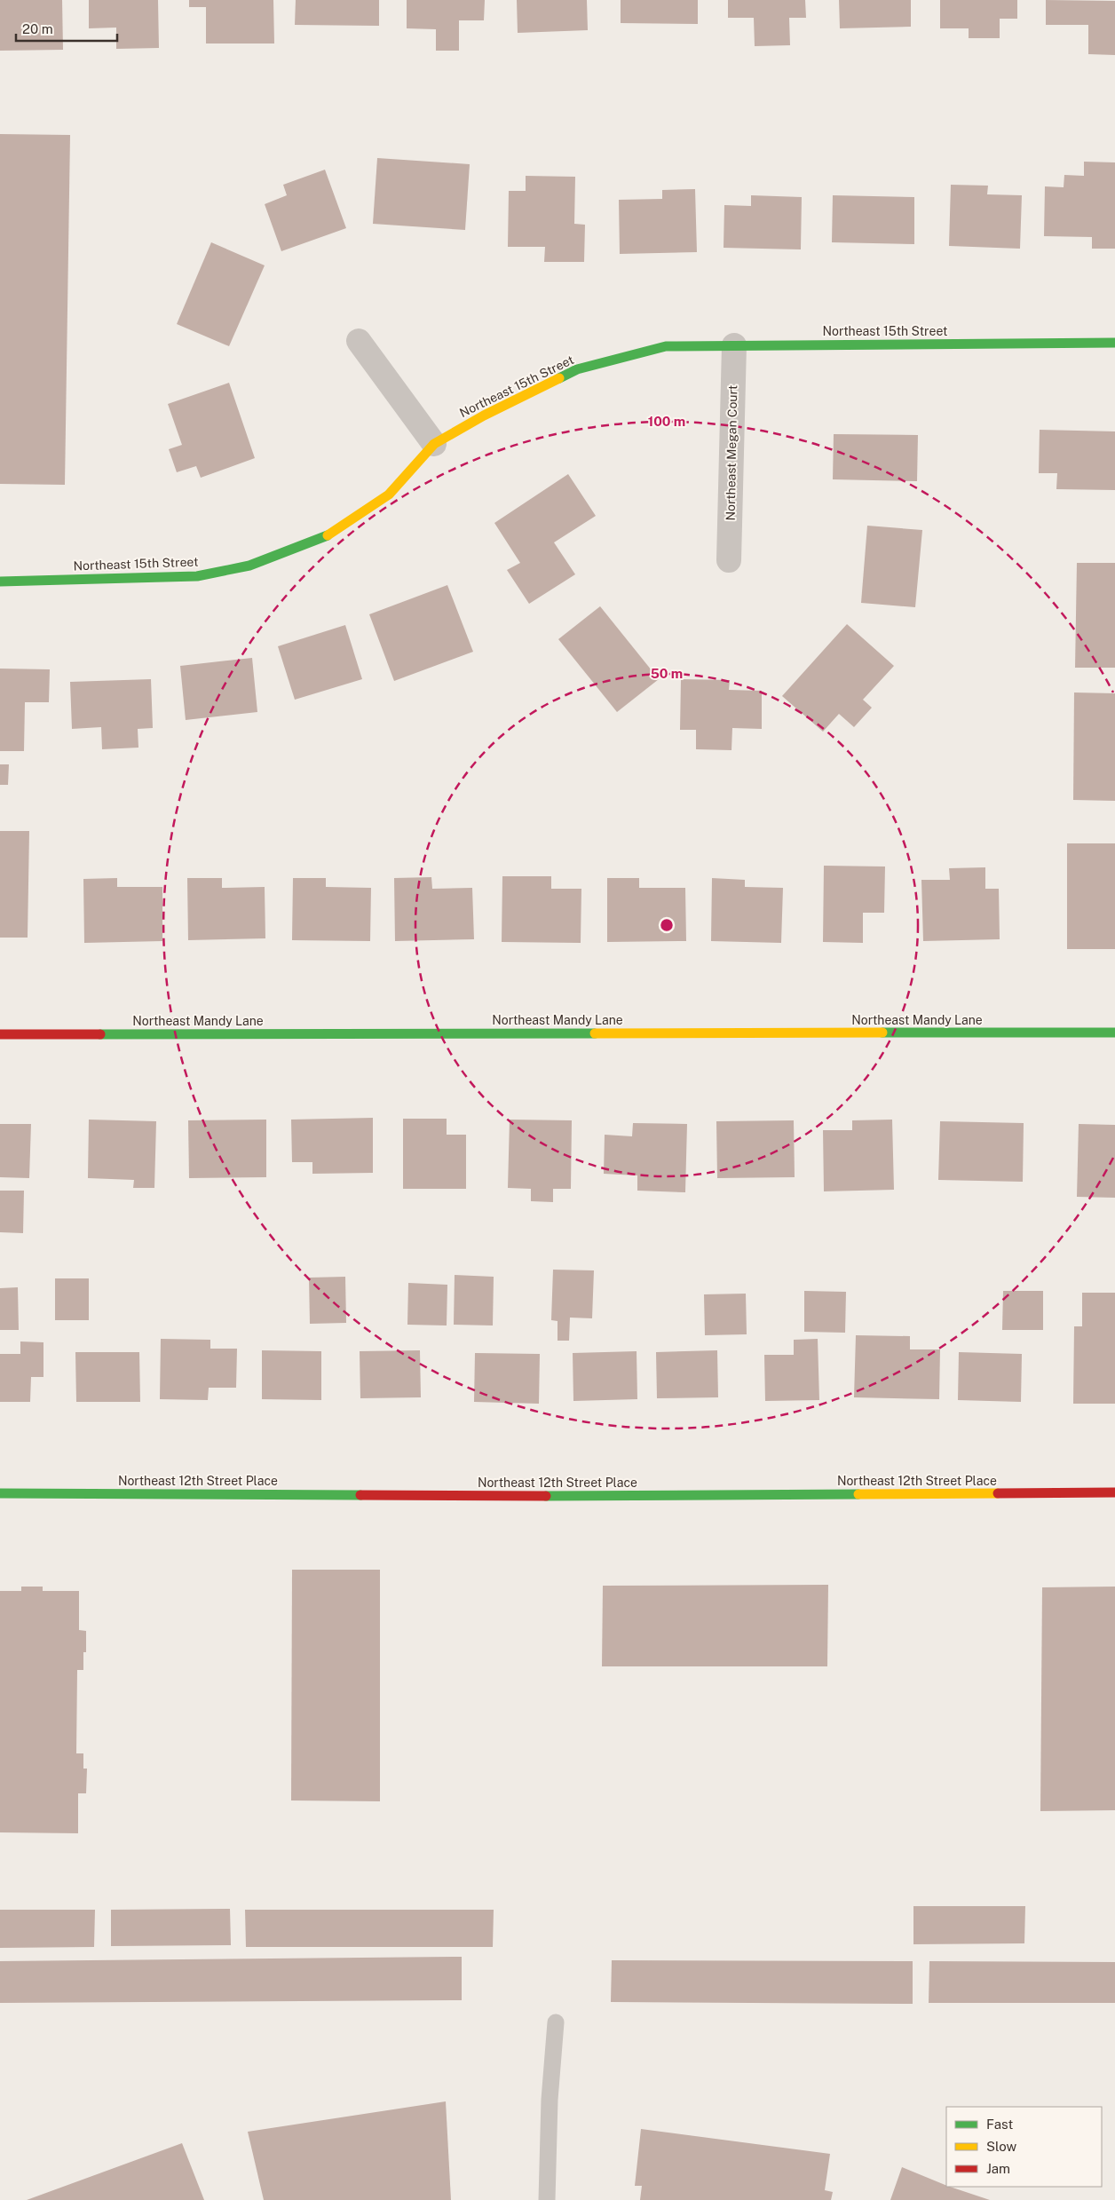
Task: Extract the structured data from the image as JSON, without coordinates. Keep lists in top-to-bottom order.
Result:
{
  "streets": {
    "street": [
      "Northeast 15th Street",
      "Northeast Megan Court",
      "Northeast Mandy Lane",
      "Northeast 12th Street Place"
    ]
  },
  "crossings": [
    ["Northeast 15th Street", "Northeast Megan Court"]
  ],
  "legend": ["Fast", "Slow", "Jam"],
  "scale_bar": "20 m",
  "rings": ["100 m", "50 m"]
}
